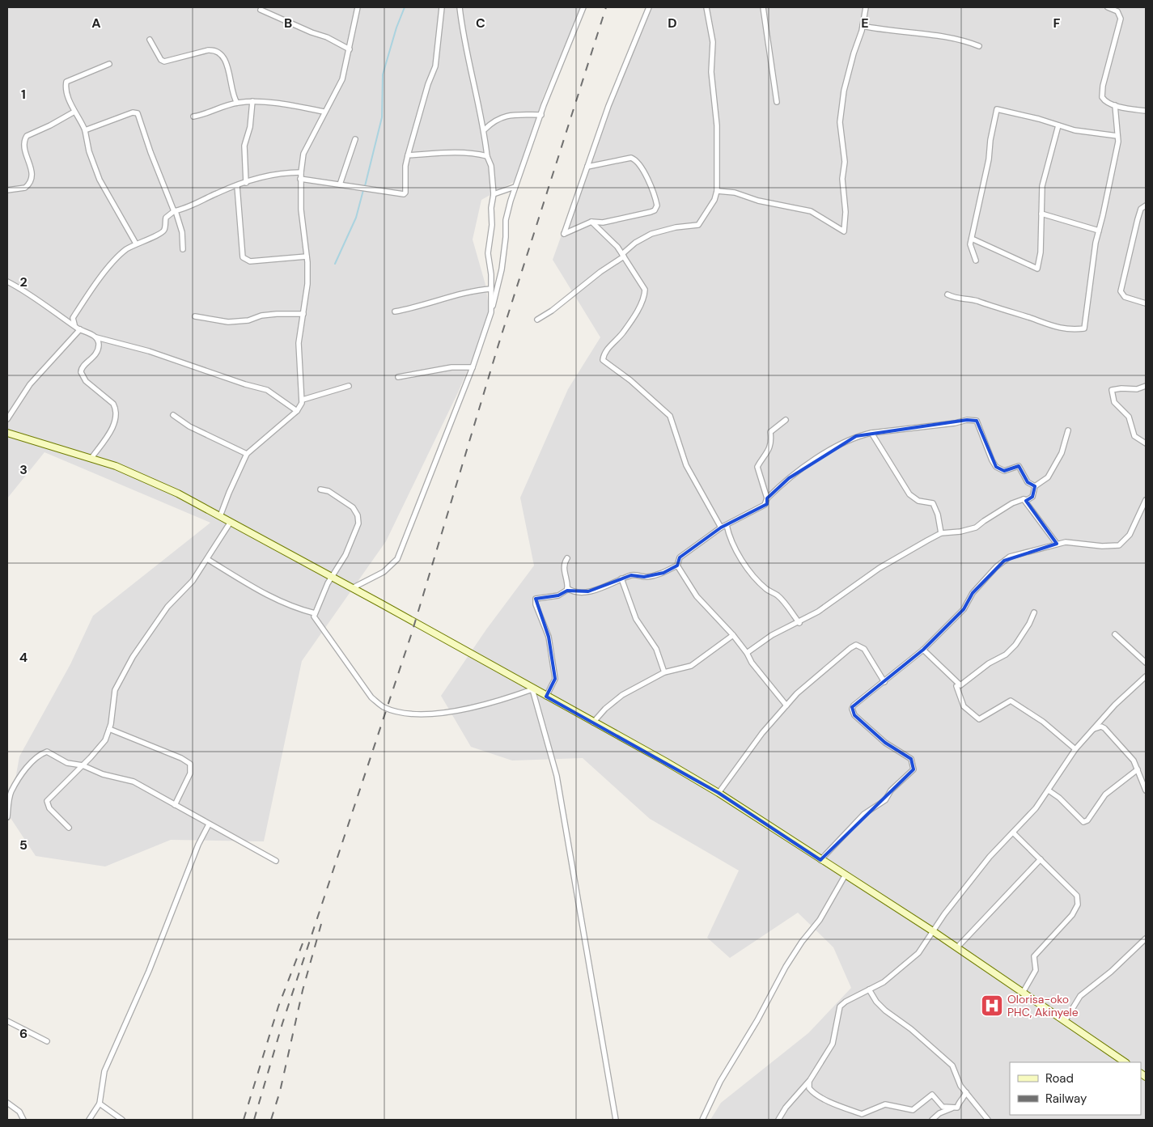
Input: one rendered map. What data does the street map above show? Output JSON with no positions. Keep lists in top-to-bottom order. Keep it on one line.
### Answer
{"places":{"hospital":["Olorisa-oko PHC, Akinyele"]},"legend":["Road","Railway"],"grid":{"columns":["A","B","C","D","E","F"],"rows":["1","2","3","4","5","6"]}}
